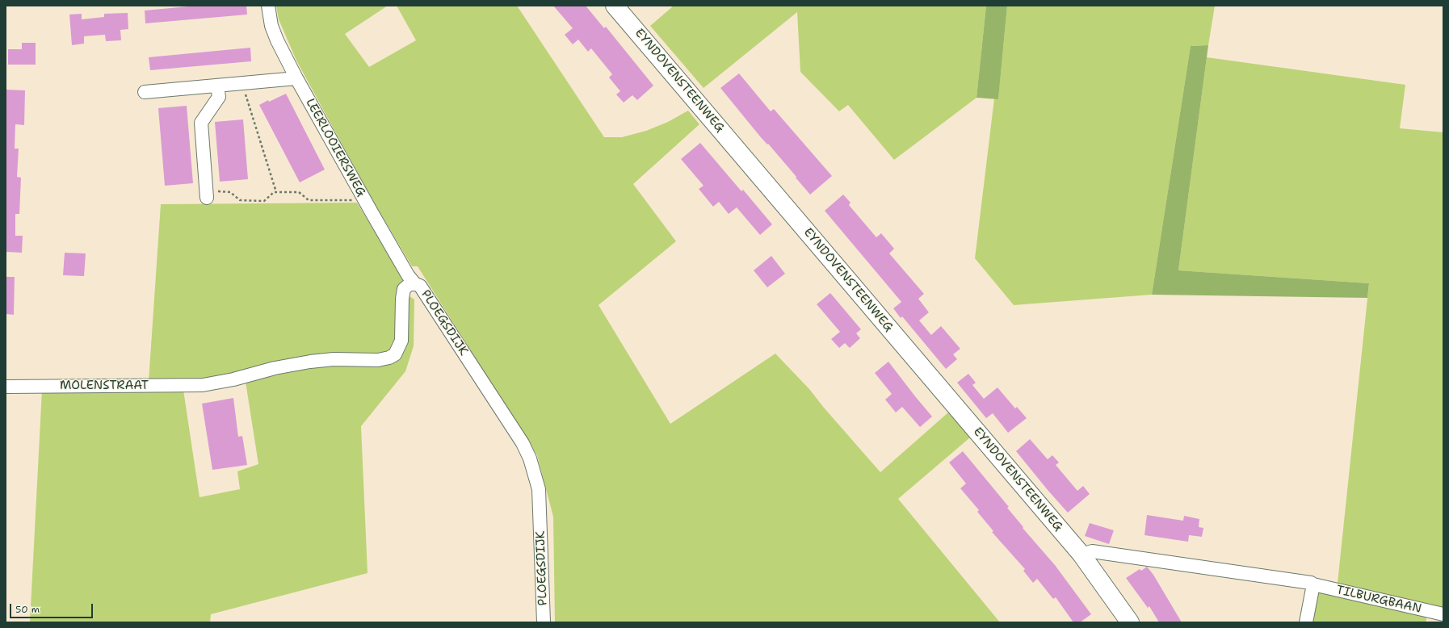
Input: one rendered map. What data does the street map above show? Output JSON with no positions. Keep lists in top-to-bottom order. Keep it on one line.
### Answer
{"streets":{"street":["EYNDOVENSTEENWEG","LEERLOOIERSWEG","PLOEGSDIJK","MOLENSTRAAT","TILBURGBAAN"]},"crossings":[["LEERLOOIERSWEG","PLOEGSDIJK"],["PLOEGSDIJK","MOLENSTRAAT"]],"scale_bar":"50 m"}
